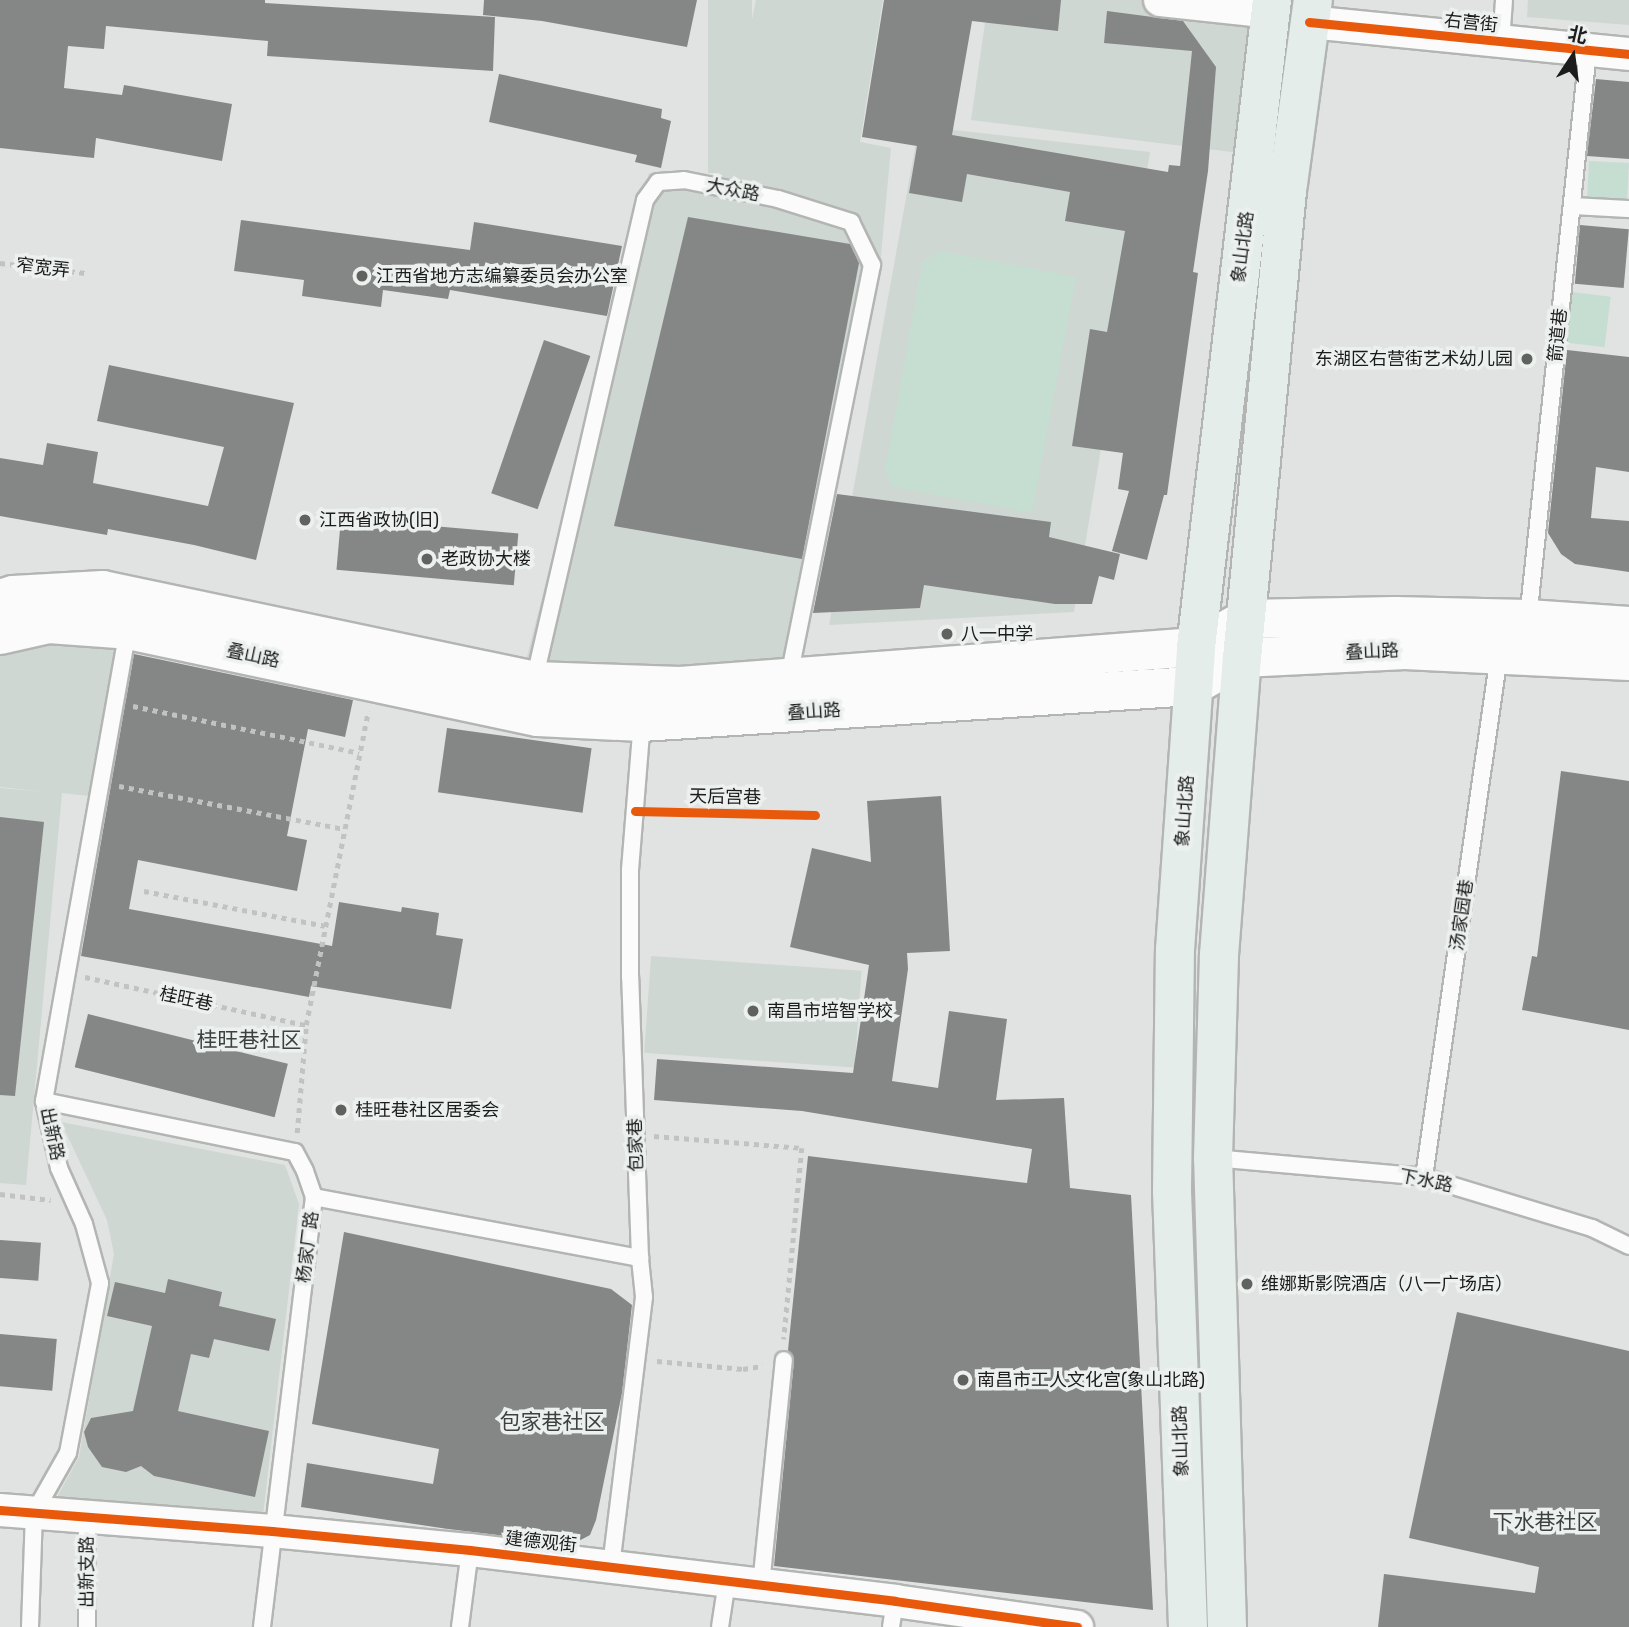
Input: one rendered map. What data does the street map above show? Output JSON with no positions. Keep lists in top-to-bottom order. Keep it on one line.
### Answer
{"streets":{"main road":["象山北路","叠山路"],"street":["右营街","建德观街"],"lane":["大众路","箭道巷","汤家园巷","出新路","包家巷","下水路","杨家厂路","出新支路"],"path":["窄宽弄","桂旺巷"],"cycle path":["天后宫巷"]},"crossings":[["右营街","箭道巷"],["大众路","叠山路"],["象山北路","叠山路"],["箭道巷","叠山路"],["叠山路","汤家园巷"],["叠山路","出新路"],["叠山路","包家巷"],["汤家园巷","下水路"],["桂旺巷","出新路"],["出新路","建德观街"],["包家巷","杨家厂路"],["包家巷","建德观街"],["杨家厂路","建德观街"],["建德观街","出新支路"]],"districts":["桂旺巷社区","包家巷社区","下水巷社区"],"places":["江西省地方志编纂委员会办公室","东湖区右营街艺术幼儿园","江西省政协(旧)","老政协大楼","八一中学","南昌市培智学校","桂旺巷社区居委会","维娜斯影院酒店（八一广场店）","南昌市工人文化宫(象山北路)"],"north":"top"}
